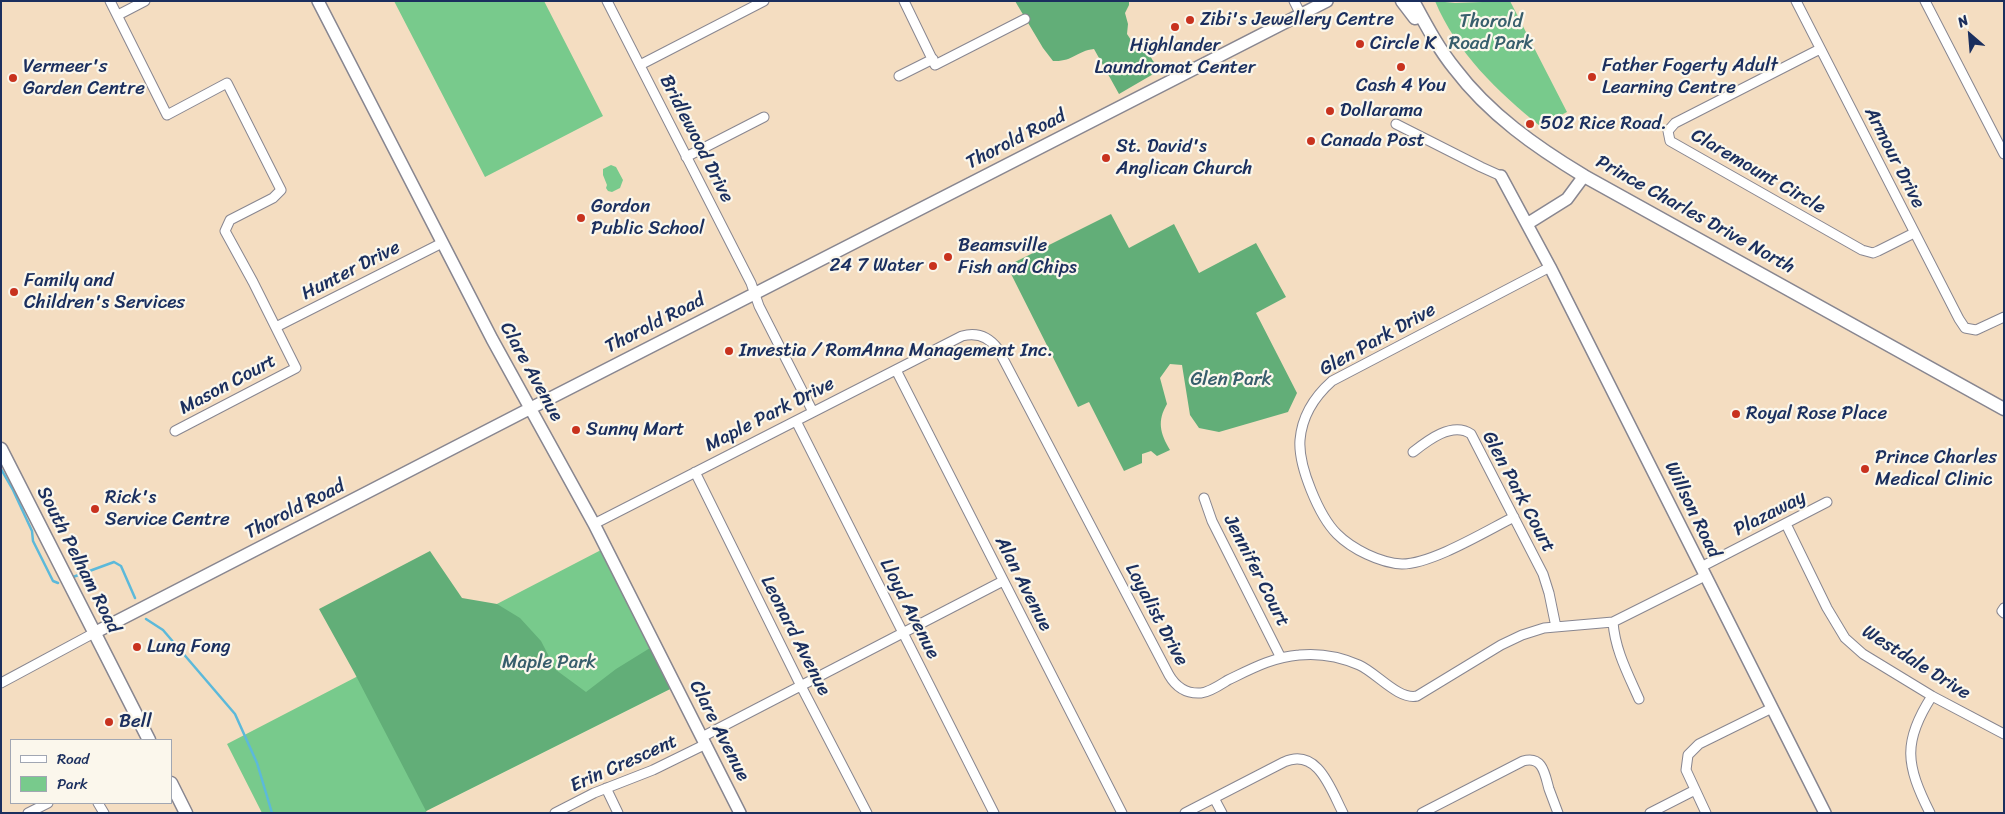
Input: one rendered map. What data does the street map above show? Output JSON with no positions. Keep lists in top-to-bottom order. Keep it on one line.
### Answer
{"streets":{"main road":["Prince Charles Drive North","South Pelham Road"],"street":["Bridlewood Drive","Thorold Road","Armour Drive","Claremount Circle","Hunter Drive","Glen Park Drive","Clare Avenue","Mason Court","Maple Park Drive","Glen Park Court","Willson Road","Plazaway","Jennifer Court","Alan Avenue","Lloyd Avenue","Loyalist Drive","Leonard Avenue","Westdale Drive","Erin Crescent"]},"crossings":[["Bridlewood Drive","Thorold Road"],["Thorold Road","Clare Avenue"],["Thorold Road","South Pelham Road"],["Armour Drive","Claremount Circle"],["Hunter Drive","Clare Avenue"],["Hunter Drive","Mason Court"],["Glen Park Drive","Glen Park Court"],["Glen Park Drive","Willson Road"],["Clare Avenue","Maple Park Drive"],["Clare Avenue","Erin Crescent"],["Maple Park Drive","Alan Avenue"],["Maple Park Drive","Lloyd Avenue"],["Maple Park Drive","Loyalist Drive"],["Maple Park Drive","Leonard Avenue"],["Glen Park Court","Loyalist Drive"],["Willson Road","Plazaway"],["Willson Road","Loyalist Drive"],["Plazaway","Loyalist Drive"],["Plazaway","Westdale Drive"],["Jennifer Court","Loyalist Drive"],["Alan Avenue","Erin Crescent"],["Lloyd Avenue","Erin Crescent"],["Leonard Avenue","Erin Crescent"]],"parks":["Thorold Road Park","Glen Park","Maple Park"],"places":["Zibi's Jewellery Centre","Highlander Laundromat Center","Circle K","Cash 4 You","Father Fogerty Adult Learning Centre","Vermeer's Garden Centre","Dollarama","502 Rice Road.","Canada Post","St. David's Anglican Church","Gordon Public School","Beamsville Fish and Chips","24 7 Water","Family and Children's Services","Investia / RomAnna Management Inc.","Royal Rose Place","Sunny Mart","Prince Charles Medical Clinic","Rick's Service Centre","Lung Fong","Bell"],"legend":["Road","Park"],"north":"top left"}
